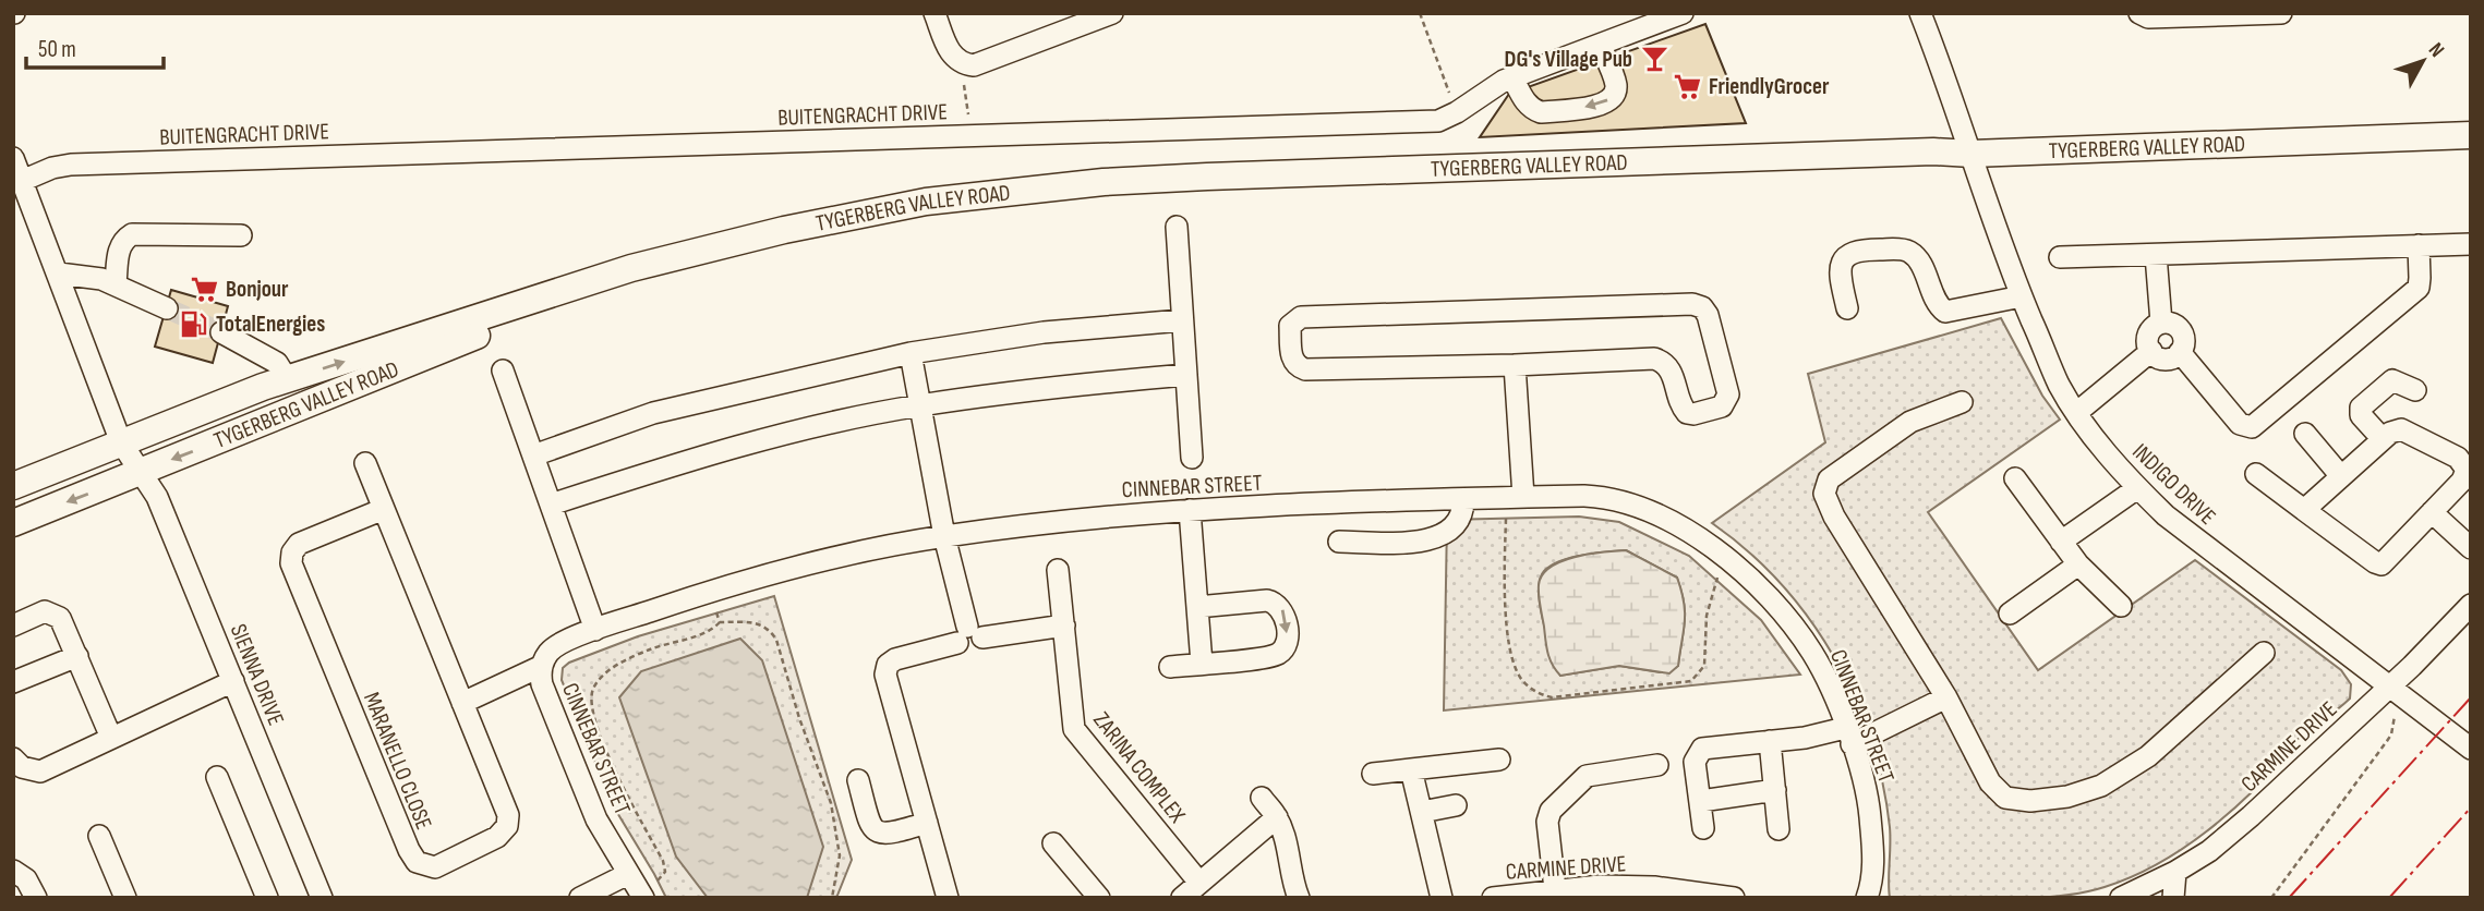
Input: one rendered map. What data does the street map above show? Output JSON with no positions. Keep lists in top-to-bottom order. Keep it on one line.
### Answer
{"streets":{"main road":["TYGERBERG VALLEY ROAD"],"street":["BUITENGRACHT DRIVE","INDIGO DRIVE","CINNEBAR STREET","SIENNA DRIVE","CARMINE DRIVE","MARANELLO CLOSE","ZARINA COMPLEX"]},"crossings":[["TYGERBERG VALLEY ROAD","INDIGO DRIVE"],["TYGERBERG VALLEY ROAD","SIENNA DRIVE"],["INDIGO DRIVE","CARMINE DRIVE"]],"places":{"bar":["DG's Village Pub"],"supermarket":["FriendlyGrocer","Bonjour"],"fuel station":["TotalEnergies"]},"scale_bar":"50 m","north":"top right"}
